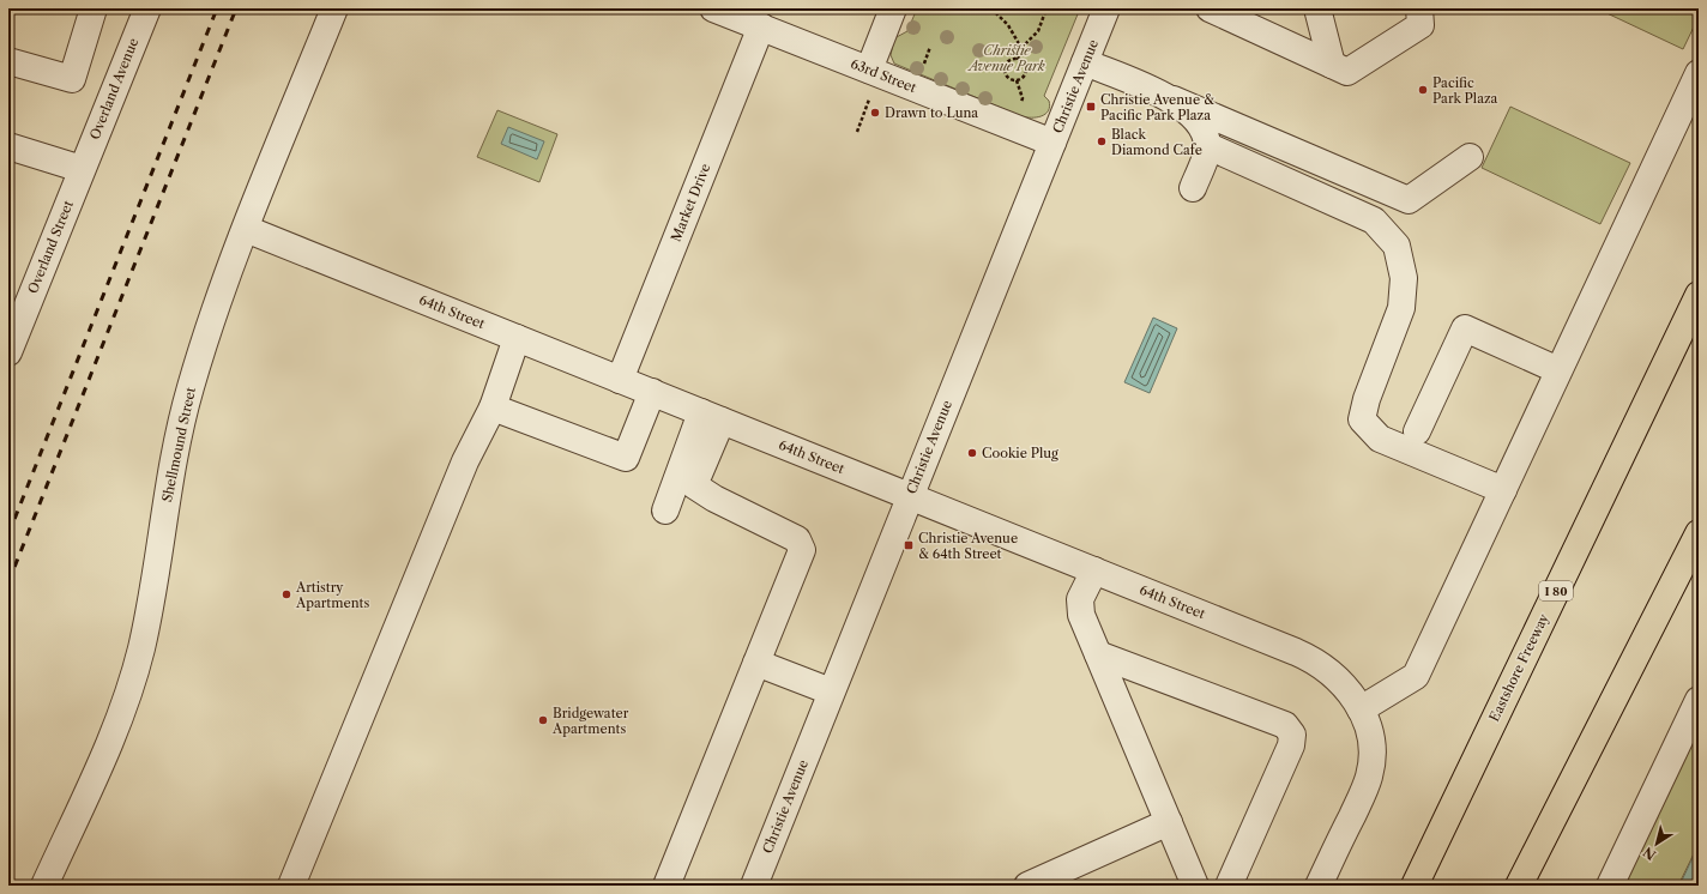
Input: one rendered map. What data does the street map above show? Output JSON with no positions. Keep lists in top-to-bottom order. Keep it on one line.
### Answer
{"streets":{"highway":["I 80","Eastshore Freeway"],"street":["63rd Street","Christie Avenue","Overland Avenue","Market Drive","Overland Street","64th Street","Shellmound Street"]},"crossings":[["63rd Street","Christie Avenue"],["63rd Street","Market Drive"],["Christie Avenue","64th Street"],["Overland Avenue","Overland Street"],["Market Drive","64th Street"],["64th Street","Shellmound Street"]],"parks":["Christie Avenue Park"],"places":{"other":["Pacific Park Plaza","Drawn to Luna","Black Diamond Cafe","Cookie Plug","Artistry Apartments","Bridgewater Apartments"],"transit":["Christie Avenue & Pacific Park Plaza","Christie Avenue & 64th Street"]},"north":"bottom left"}
